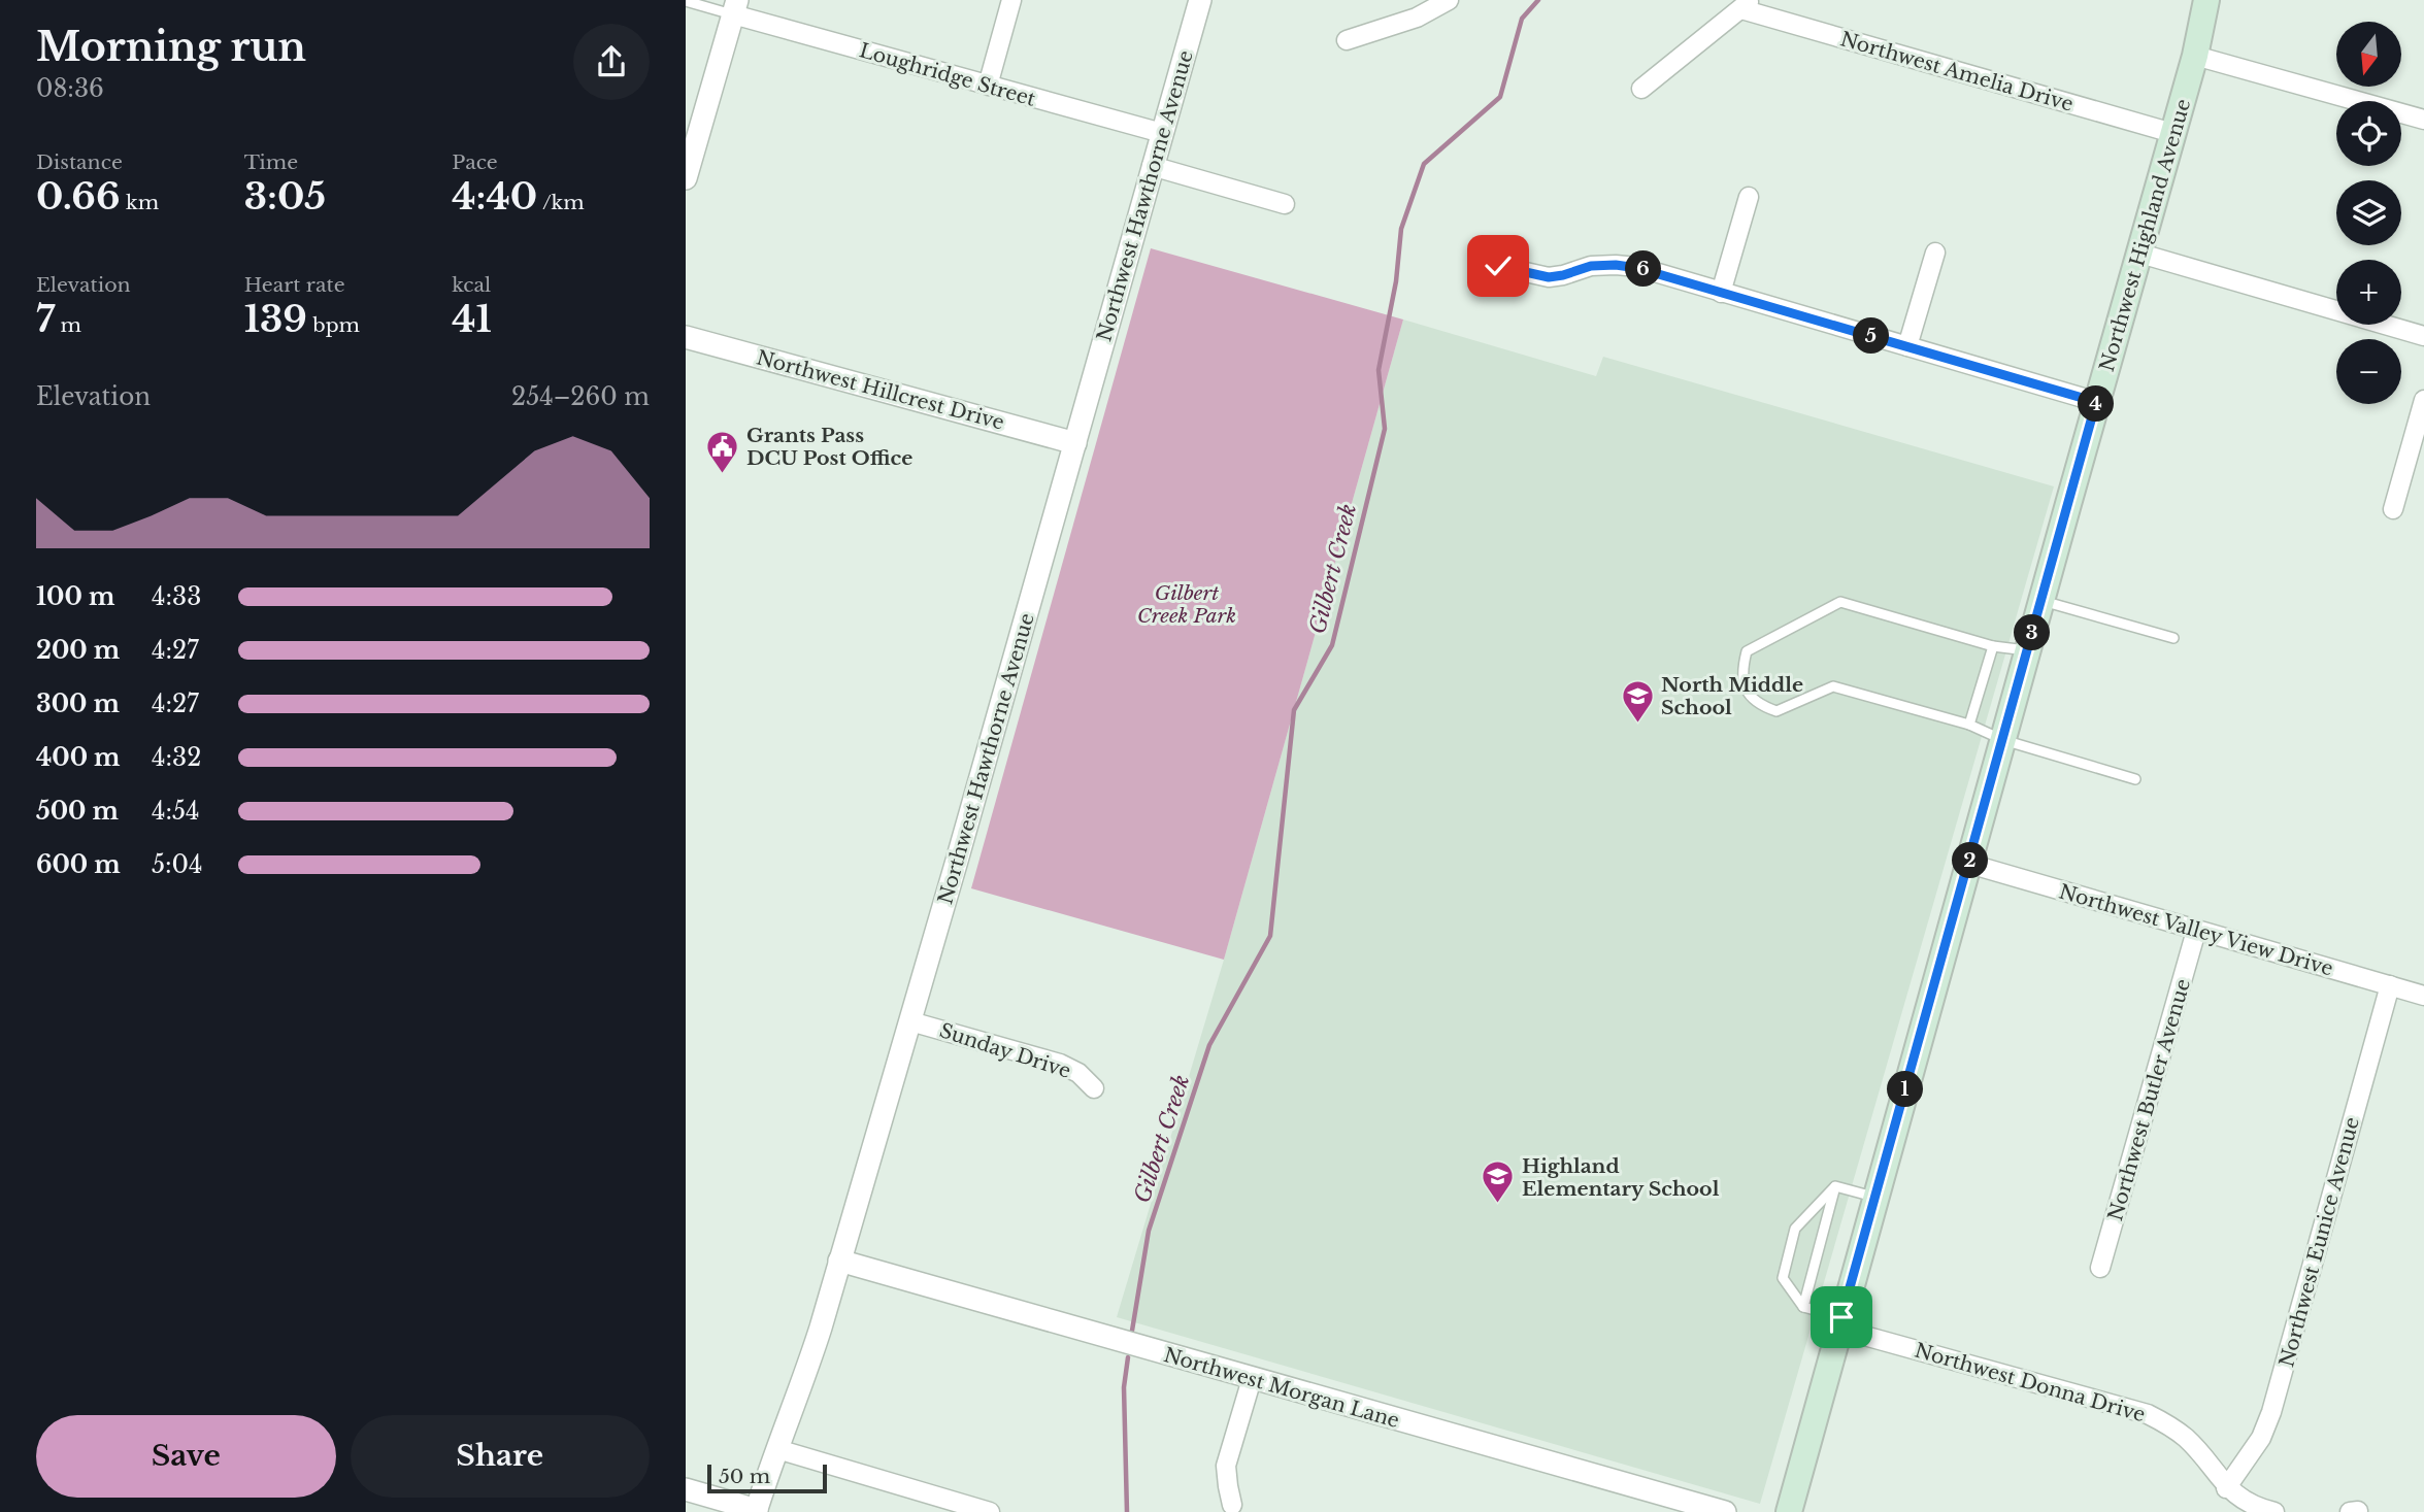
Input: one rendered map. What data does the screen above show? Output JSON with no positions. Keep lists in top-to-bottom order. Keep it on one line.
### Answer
{"streets":{"main road":["Northwest Highland Avenue"],"street":["Northwest Amelia Drive","Loughridge Street","Northwest Hawthorne Avenue","Northwest Hillcrest Drive","Northwest Valley View Drive","Sunday Drive","Northwest Butler Avenue","Northwest Eunice Avenue","Northwest Donna Drive","Northwest Morgan Lane"]},"crossings":[["Northwest Amelia Drive","Northwest Highland Avenue"],["Loughridge Street","Northwest Hawthorne Avenue"],["Northwest Hawthorne Avenue","Northwest Hillcrest Drive"],["Northwest Hawthorne Avenue","Sunday Drive"],["Northwest Hawthorne Avenue","Northwest Morgan Lane"],["Northwest Highland Avenue","Northwest Valley View Drive"],["Northwest Highland Avenue","Northwest Donna Drive"],["Northwest Valley View Drive","Northwest Butler Avenue"],["Northwest Valley View Drive","Northwest Eunice Avenue"],["Northwest Eunice Avenue","Northwest Donna Drive"]],"water":["Gilbert Creek"],"parks":["Gilbert Creek Park"],"places":{"public building":["Grants Pass DCU Post Office"],"school or university":["North Middle School","Highland Elementary School"]},"scale_bar":"50 m","north":"bottom","page":{"heading":["Morning run","08:36"],"map_buttons":["+","−"],"stats":[["Distance","0.66 km"],["Time","3:05"],["Pace","4:40 /km"],["Elevation","7 m"],["Heart rate","139 bpm"],["kcal","41"]],"pins":["6","5","4","3","2","1"],"chart":["Elevation","254–260 m"],"list":[{"name":"100 m","note":"4:33"},{"name":"200 m","note":"4:27"},{"name":"300 m","note":"4:27"},{"name":"400 m","note":"4:32"},{"name":"500 m","note":"4:54"},{"name":"600 m","note":"5:04"}],"buttons":["Save","Share"],"scale":"50 m"}}
